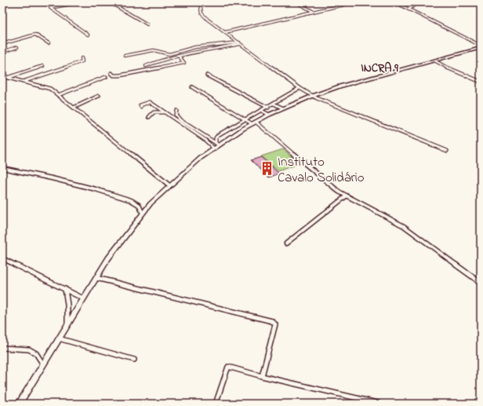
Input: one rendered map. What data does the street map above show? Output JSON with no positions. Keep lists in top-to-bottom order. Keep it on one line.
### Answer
{"districts":["INCRA 9"],"places":{"building":["Instituto Cavalo Solidário"]}}
